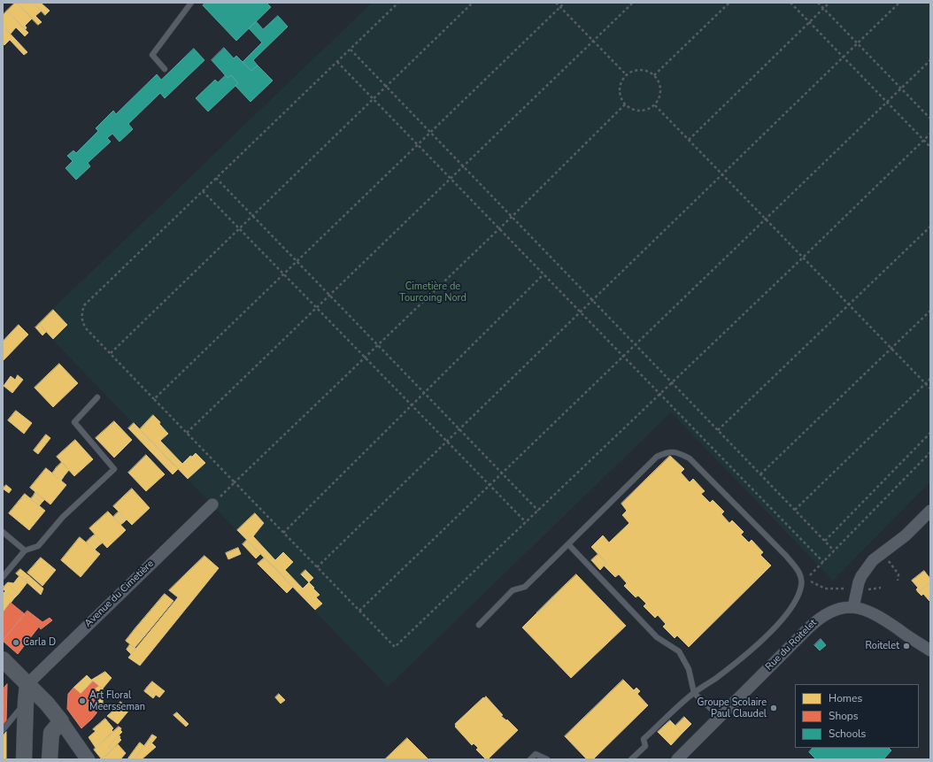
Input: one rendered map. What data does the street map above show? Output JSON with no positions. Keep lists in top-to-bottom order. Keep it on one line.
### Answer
{"streets":{"street":["Avenue du Cimetière","Rue du Roitelet"]},"parks":["Cimetière de Tourcoing Nord"],"places":["Carla D","Roitelet","Art Floral Meersseman","Groupe Scolaire Paul Claudel"],"legend":["Homes","Shops","Schools"]}
